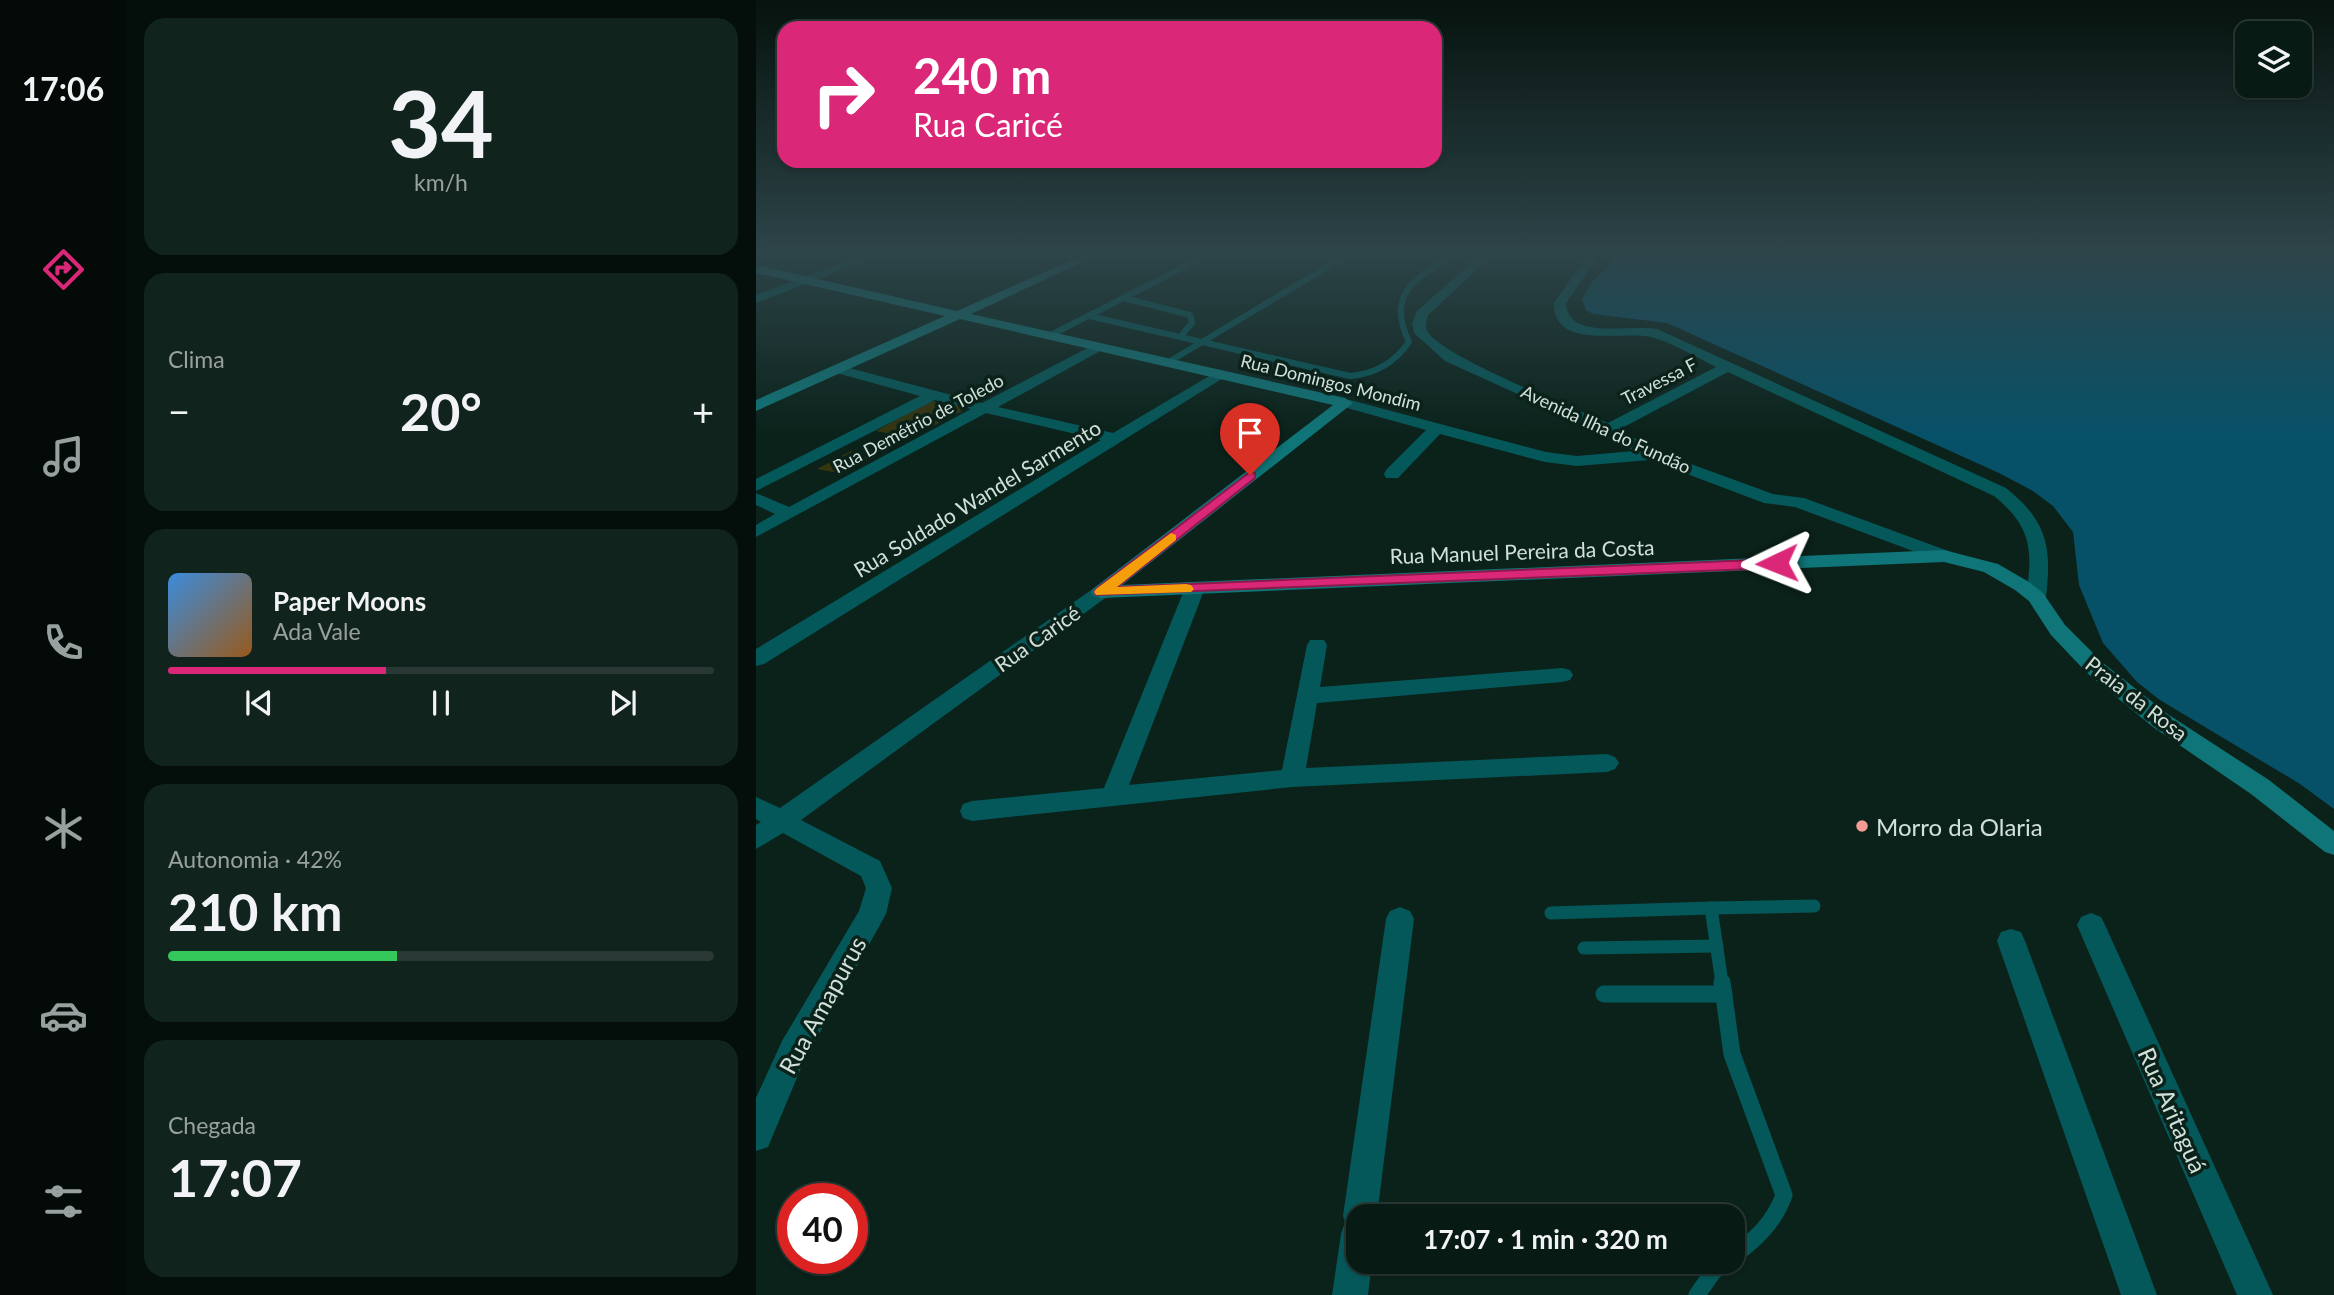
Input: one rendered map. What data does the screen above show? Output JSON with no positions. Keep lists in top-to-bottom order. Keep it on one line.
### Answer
{"streets":{"street":["Travessa F","Rua Domingos Mondim","Rua Demétrio de Toledo","Avenida Ilha do Fundão","Rua Soldado Wandel Sarmento","Rua Manuel Pereira da Costa","Rua Caricé","Praia da Rosa","Rua Amapurus","Rua Aritaguá"]},"crossings":[["Travessa F","Avenida Ilha do Fundão"],["Rua Domingos Mondim","Rua Demétrio de Toledo"],["Rua Domingos Mondim","Avenida Ilha do Fundão"],["Rua Domingos Mondim","Rua Soldado Wandel Sarmento"],["Rua Domingos Mondim","Rua Caricé"],["Avenida Ilha do Fundão","Rua Manuel Pereira da Costa"],["Avenida Ilha do Fundão","Praia da Rosa"],["Rua Manuel Pereira da Costa","Rua Caricé"],["Rua Manuel Pereira da Costa","Praia da Rosa"],["Rua Caricé","Rua Amapurus"]],"places":["Morro da Olaria"],"page":{"tabs":"17:06","tile":[["34","km/h"],"Clima",["Autonomia · 42%","210 km"],["Chegada","17:07"]],"turn":["240 m","Rua Caricé"],"heat":["−","20°","+"],"song":["Paper Moons","Ada Vale"],"limit":"40","trip":"17:07 · 1 min · 320 m"}}
